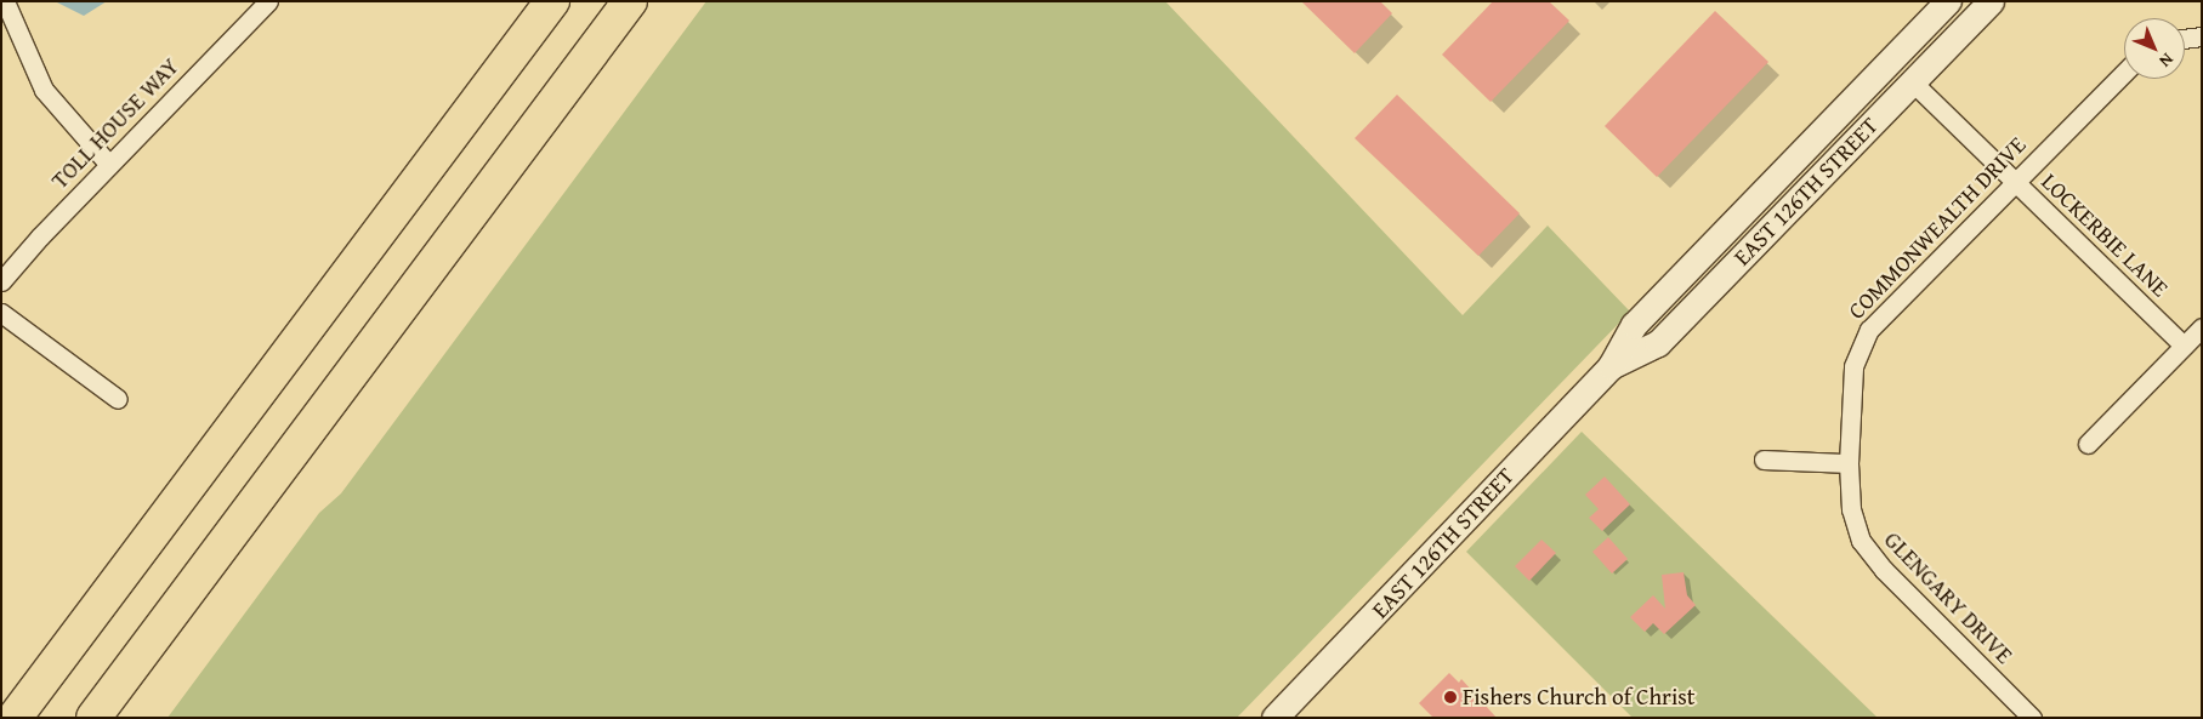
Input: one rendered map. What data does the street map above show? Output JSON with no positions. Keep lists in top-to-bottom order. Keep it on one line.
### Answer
{"streets":{"main road":["EAST 126TH STREET"],"street":["TOLL HOUSE WAY","COMMONWEALTH DRIVE","LOCKERBIE LANE","GLENGARY DRIVE"]},"crossings":[["EAST 126TH STREET","LOCKERBIE LANE"],["COMMONWEALTH DRIVE","LOCKERBIE LANE"],["COMMONWEALTH DRIVE","GLENGARY DRIVE"]],"places":["Fishers Church of Christ"],"north":"bottom right"}
